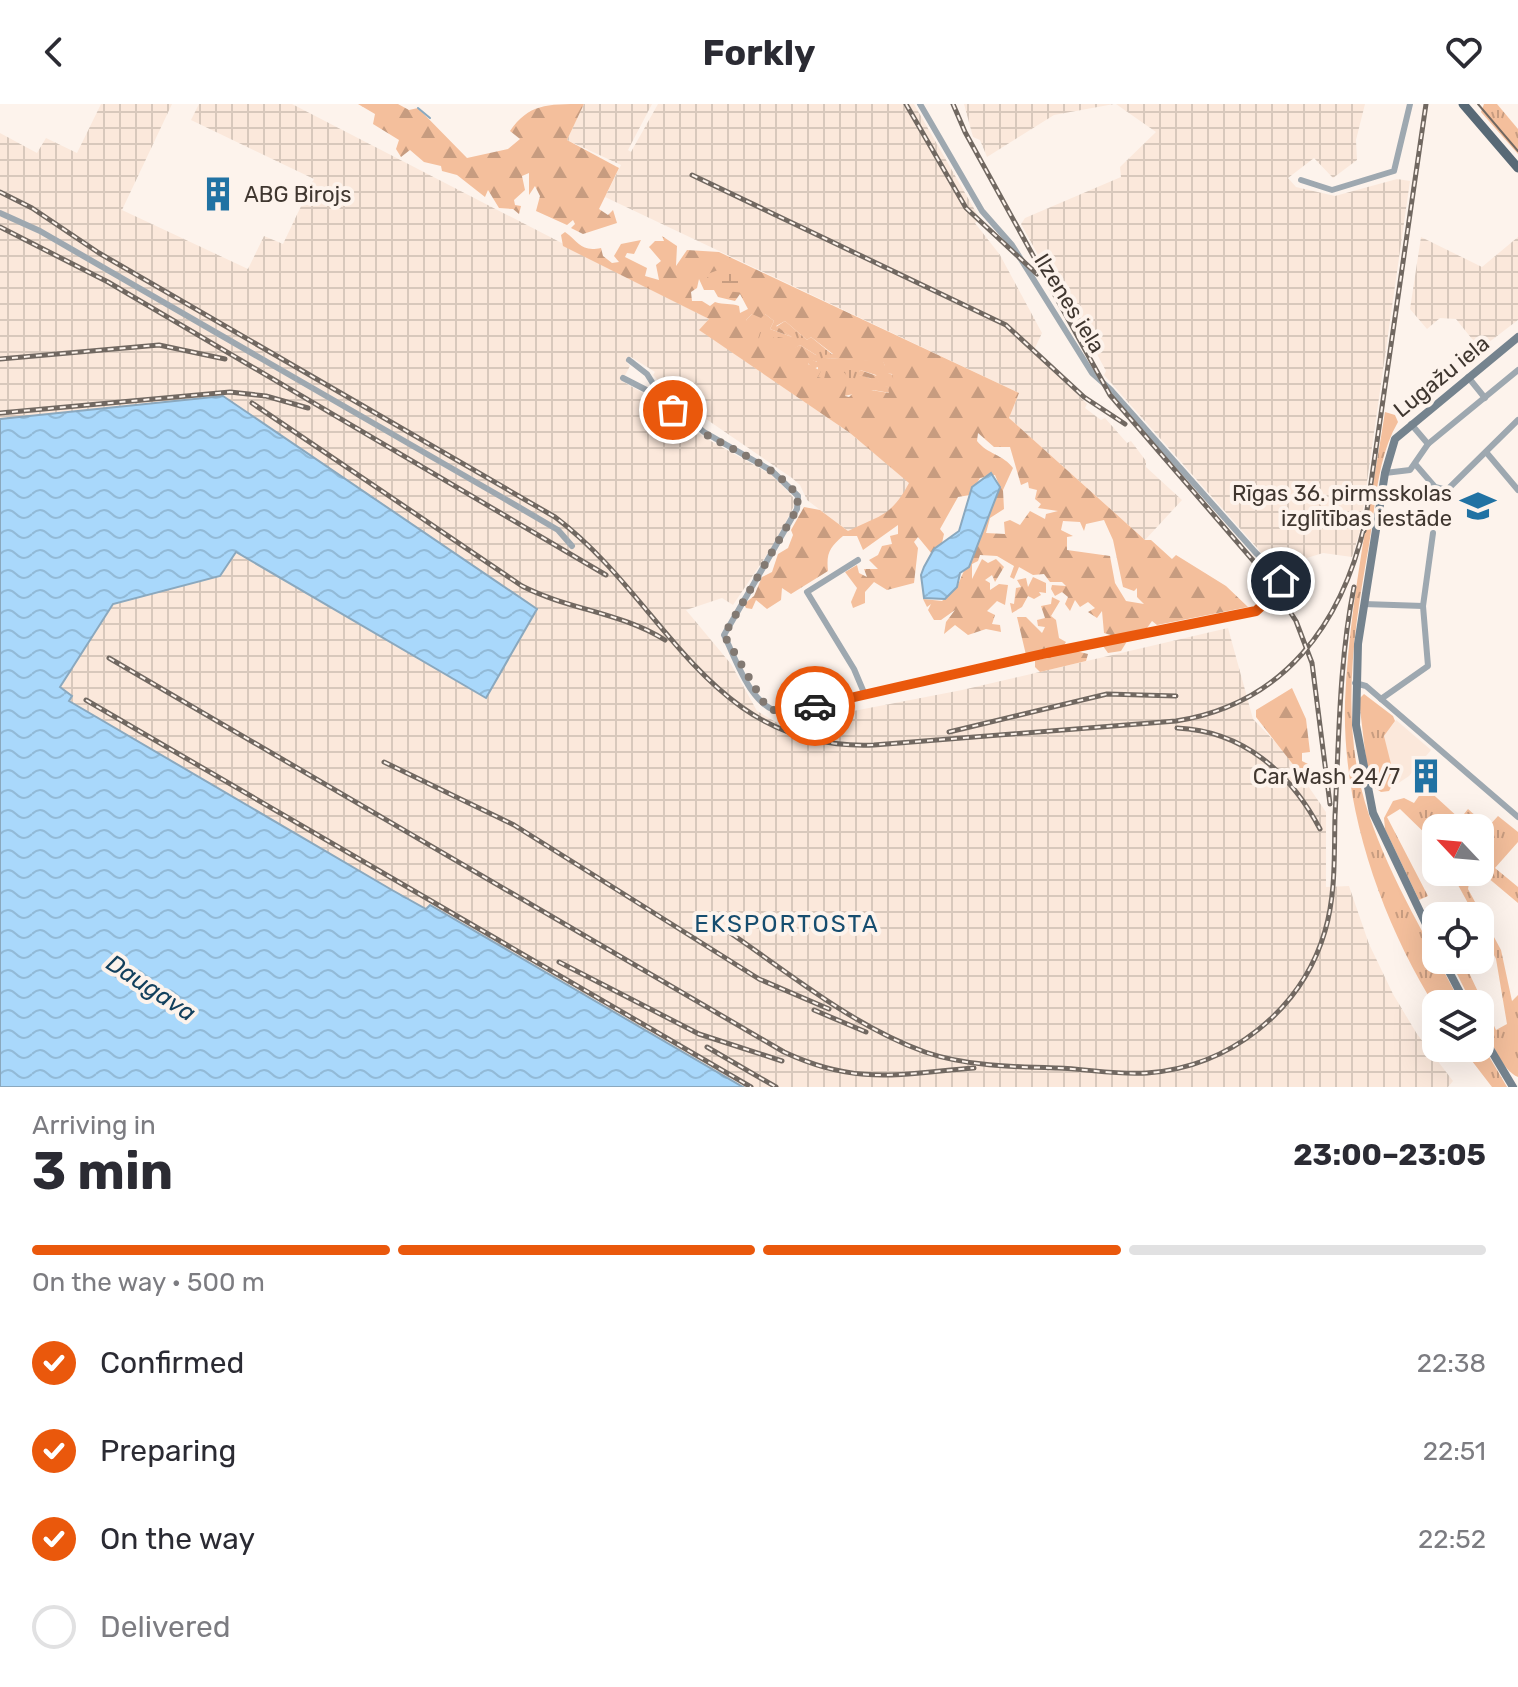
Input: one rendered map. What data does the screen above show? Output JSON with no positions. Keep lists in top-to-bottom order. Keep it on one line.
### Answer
{"streets":{"street":["Ilzenes iela","Lugažu iela"]},"districts":["EKSPORTOSTA"],"water":["Daugava"],"places":{"building":["ABG Birojs","Car Wash 24/7"],"school or university":["Rīgas 36. pirmsskolas izglītības iestāde"]},"north":"top left","page":{"header":"Forkly","heading":["3 min","Arriving in","23:00–23:05"],"bar":"On the way · 500 m","list":[["Confirmed","22:38"],["Preparing","22:51"],["On the way","22:52"],"Delivered"]}}
